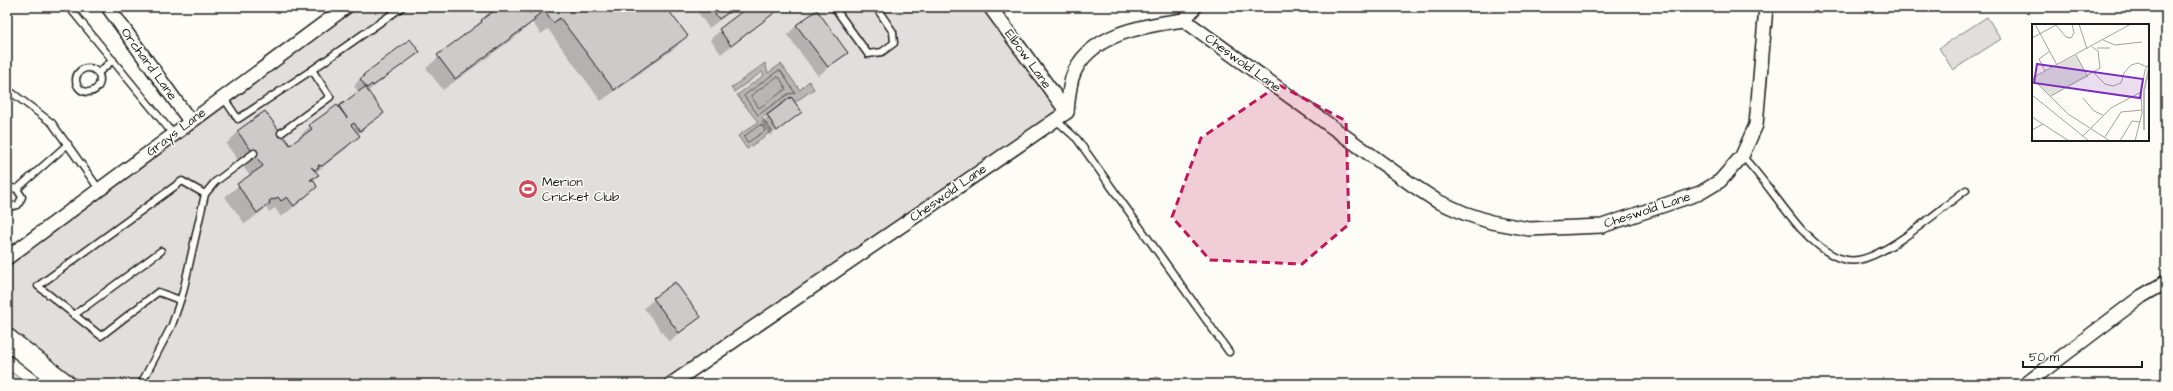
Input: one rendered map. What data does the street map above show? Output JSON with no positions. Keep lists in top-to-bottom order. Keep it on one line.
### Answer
{"streets":{"street":["Elbow Lane","Cheswold Lane","Orchard Lane","Grays Lane"]},"crossings":[["Elbow Lane","Cheswold Lane"],["Orchard Lane","Grays Lane"]],"places":{"sports":["Merion Cricket Club"]},"scale_bar":"50 m"}
